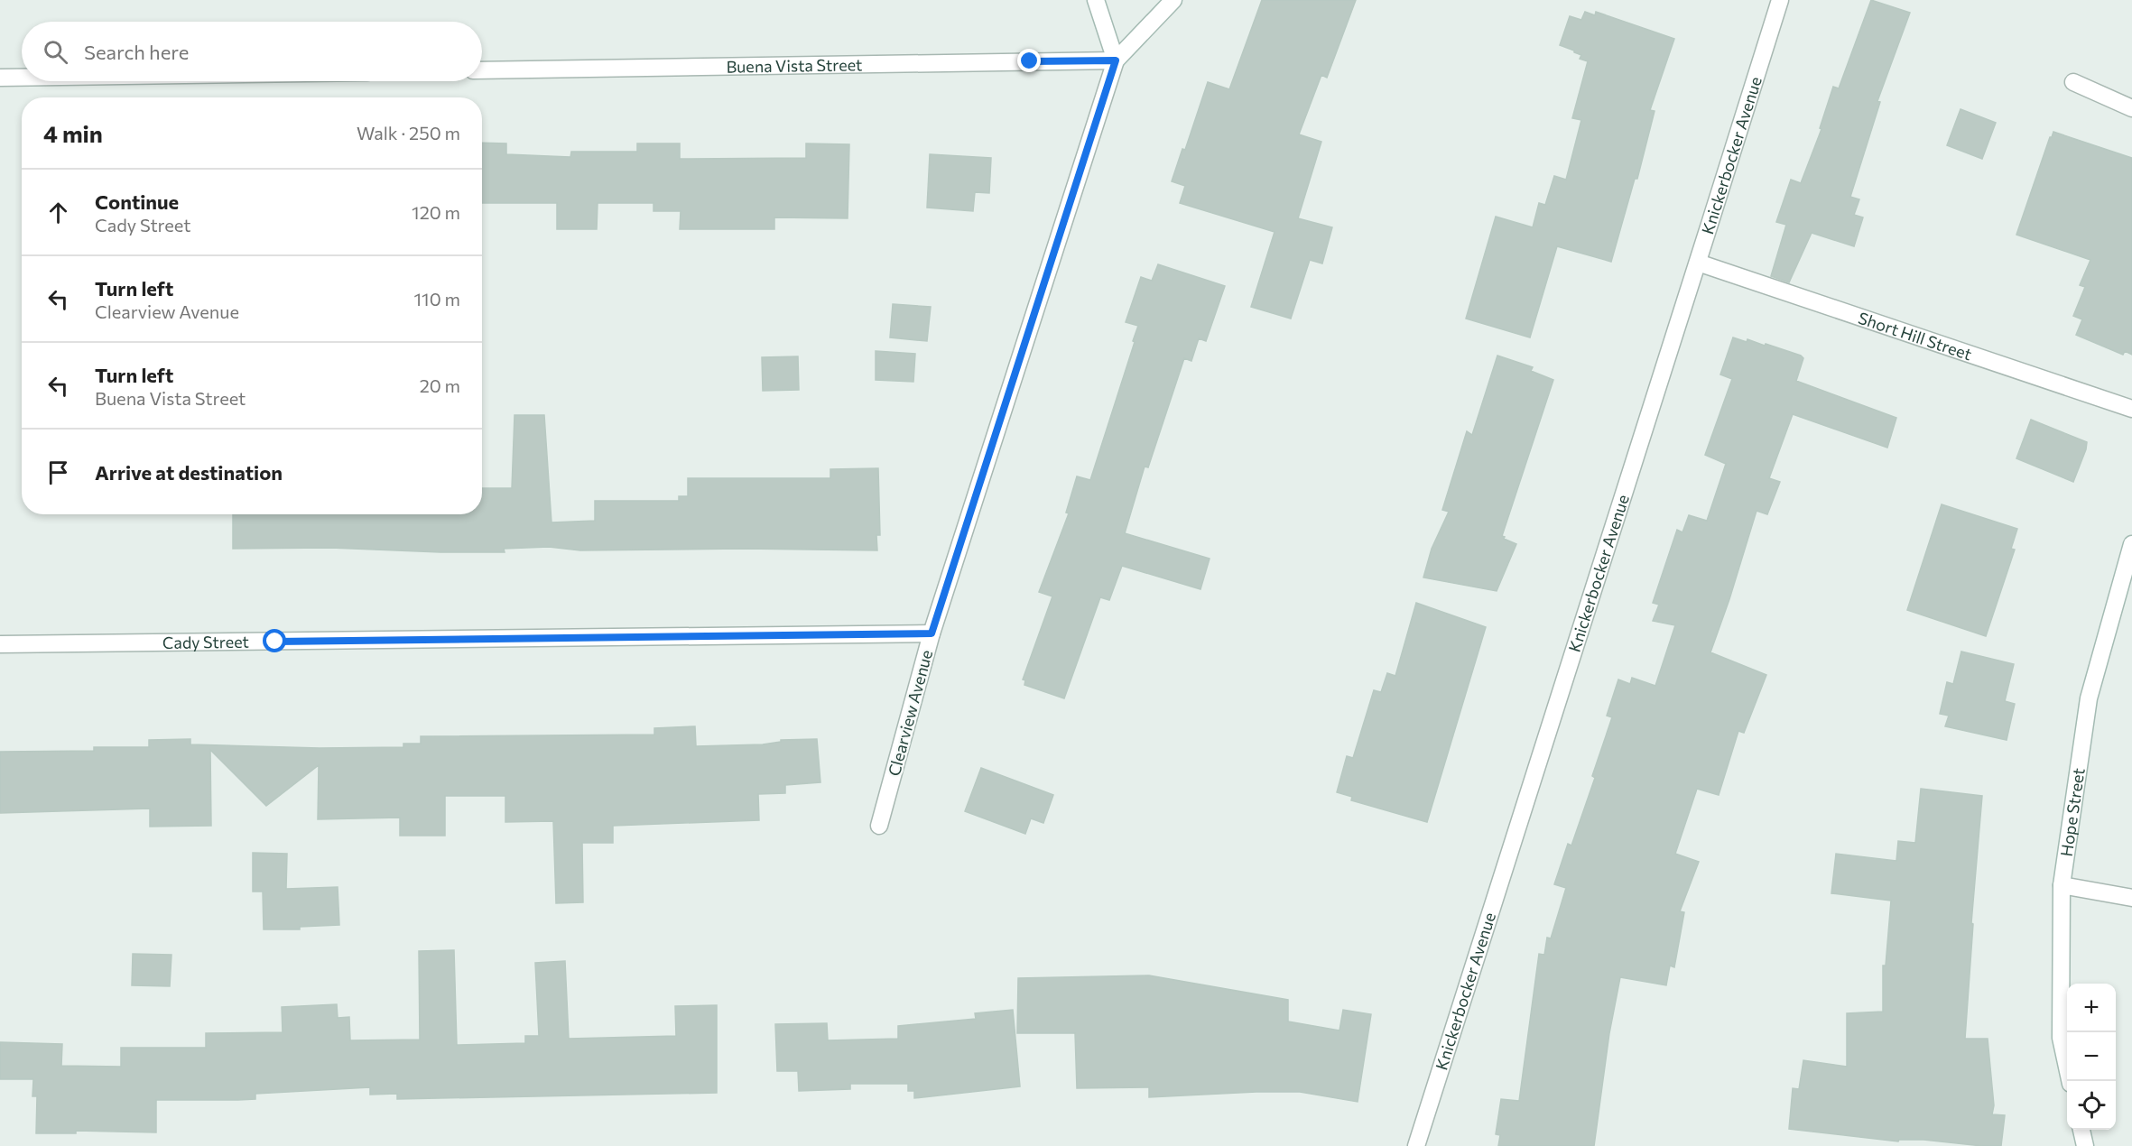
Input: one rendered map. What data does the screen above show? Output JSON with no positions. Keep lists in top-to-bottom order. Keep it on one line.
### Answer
{"streets":{"street":["Buena Vista Street","Knickerbocker Avenue","Short Hill Street","Cady Street","Clearview Avenue","Hope Street"]},"crossings":[["Buena Vista Street","Clearview Avenue"],["Knickerbocker Avenue","Short Hill Street"],["Cady Street","Clearview Avenue"]],"page":{"search":"Search here","heading":["4 min","Walk · 250 m"],"list":[["Continue","Cady Street","120 m"],["Turn left","Clearview Avenue","110 m"],["Turn left","Buena Vista Street","20 m"],"Arrive at destination"],"map_buttons":["+","−"]}}
